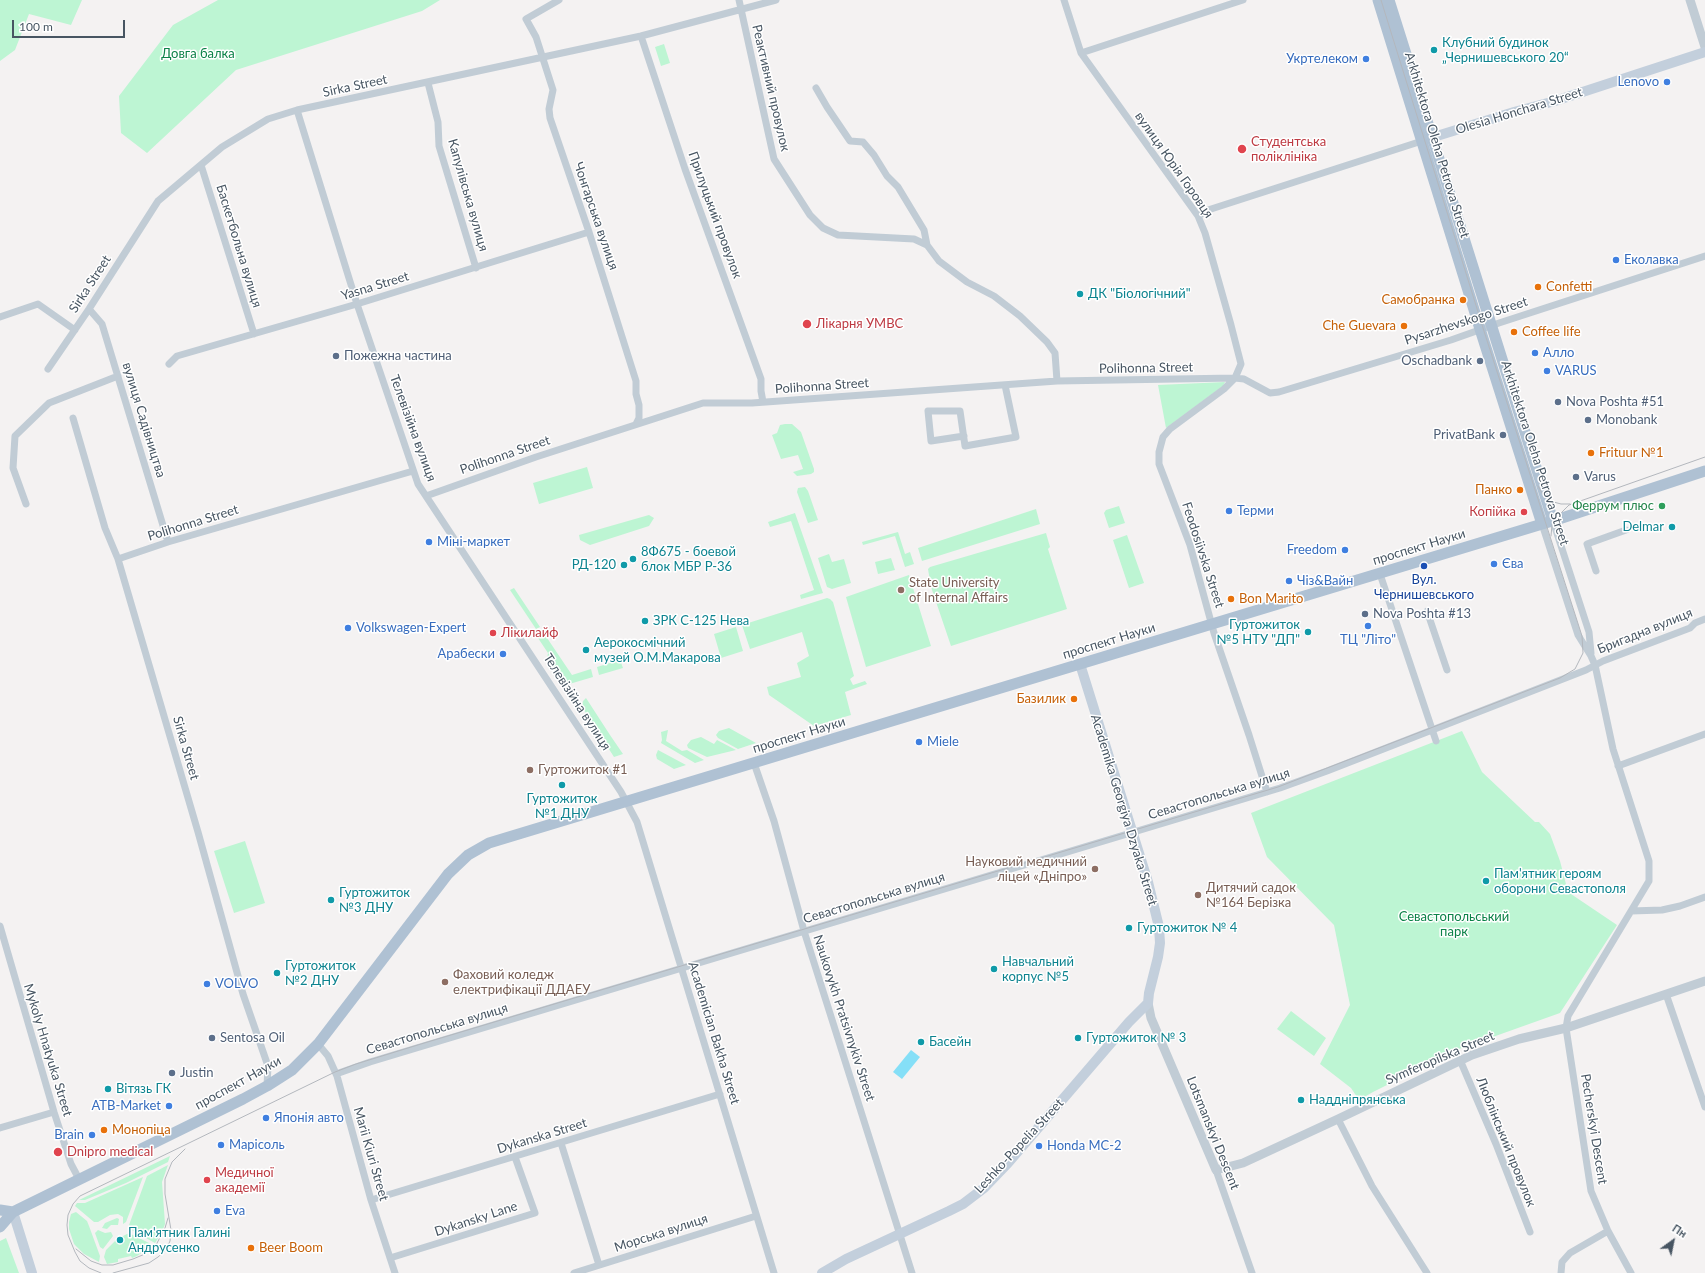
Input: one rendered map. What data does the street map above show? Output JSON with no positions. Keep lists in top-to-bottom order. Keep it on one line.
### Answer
{"streets":{"main road":["Olesia Honchara Street","Arkhitektora Oleha Petrova Street","проспект Науки","Academika Georgiya Dzyaka Street","Leshko-Popelia Street"],"street":["Sirka Street","Реактивний провулок","вулиця Юрія Горовця","Капулівська вулиця","Прилуцький провулок","Чонгарська вулиця","Баскетбольна вулиця","Yasna Street","Pysarzhevskogo Street","Polihonna Street","вулиця Садівництва","Телевізійна вулиця","Feodosiivska Street","Бригадна вулиця","Севастопольська вулиця","Naukovykh Pratsivnykiv Street","Academician Bakha Street","Mykoly Hnatyuka Street","Symferopilska Street","Pecherskyi Descent","Lotsmanskyi Descent","Dykanska Street","Люблінський провулок","Marii Kiuri Street","Dykansky Lane","Морська вулиця"]},"crossings":[["Sirka Street","Реактивний провулок"],["Sirka Street","Капулівська вулиця"],["Sirka Street","Прилуцький провулок"],["Sirka Street","Чонгарська вулиця"],["Sirka Street","Баскетбольна вулиця"],["Sirka Street","Polihonna Street"],["Sirka Street","вулиця Садівництва"],["Sirka Street","Телевізійна вулиця"],["Sirka Street","проспект Науки"],["Olesia Honchara Street","Arkhitektora Oleha Petrova Street"],["Olesia Honchara Street","вулиця Юрія Горовця"],["Arkhitektora Oleha Petrova Street","Pysarzhevskogo Street"],["Arkhitektora Oleha Petrova Street","проспект Науки"],["Arkhitektora Oleha Petrova Street","Бригадна вулиця"],["Arkhitektora Oleha Petrova Street","Севастопольська вулиця"],["Arkhitektora Oleha Petrova Street","Symferopilska Street"],["Arkhitektora Oleha Petrova Street","Pecherskyi Descent"],["вулиця Юрія Горовця","Pysarzhevskogo Street"],["вулиця Юрія Горовця","Polihonna Street"],["вулиця Юрія Горовця","Feodosiivska Street"],["Капулівська вулиця","Yasna Street"],["Прилуцький провулок","Polihonna Street"],["Чонгарська вулиця","Yasna Street"],["Чонгарська вулиця","Polihonna Street"],["Баскетбольна вулиця","Yasna Street"],["Yasna Street","Телевізійна вулиця"],["Pysarzhevskogo Street","Polihonna Street"],["Pysarzhevskogo Street","Feodosiivska Street"],["Polihonna Street","вулиця Садівництва"],["Polihonna Street","Телевізійна вулиця"],["Polihonna Street","Feodosiivska Street"],["Телевізійна вулиця","проспект Науки"],["Телевізійна вулиця","Academician Bakha Street"],["проспект Науки","Feodosiivska Street"],["проспект Науки","Academika Georgiya Dzyaka Street"],["проспект Науки","Naukovykh Pratsivnykiv Street"],["проспект Науки","Academician Bakha Street"],["проспект Науки","Mykoly Hnatyuka Street"],["проспект Науки","Marii Kiuri Street"],["Feodosiivska Street","Севастопольська вулиця"],["Бригадна вулиця","Севастопольська вулиця"],["Севастопольська вулиця","Academika Georgiya Dzyaka Street"],["Севастопольська вулиця","Naukovykh Pratsivnykiv Street"],["Севастопольська вулиця","Academician Bakha Street"],["Севастопольська вулиця","Marii Kiuri Street"],["Academika Georgiya Dzyaka Street","Lotsmanskyi Descent"],["Academika Georgiya Dzyaka Street","Leshko-Popelia Street"],["Naukovykh Pratsivnykiv Street","Leshko-Popelia Street"],["Academician Bakha Street","Dykanska Street"],["Academician Bakha Street","Морська вулиця"],["Symferopilska Street","Pecherskyi Descent"],["Symferopilska Street","Lotsmanskyi Descent"],["Symferopilska Street","Люблінський провулок"],["Lotsmanskyi Descent","Leshko-Popelia Street"],["Dykanska Street","Marii Kiuri Street"],["Dykanska Street","Dykansky Lane"],["Marii Kiuri Street","Dykansky Lane"]],"parks":["Довга балка","Севастопольський парк"],"places":["Клубний будинок „Чернишевського 20“","Укртелеком","Lenovo","Студентська поліклініка","Еколавка","Confetti","ДК \"Біологічний\"","Самобранка","Лікарня УМВС","Che Guevara","Coffee life","Алло","Пожежна частина","Oschadbank","VARUS","Nova Poshta #51","Monobank","PrivatBank","Frituur №1","Varus","Панко","Феррум плюс","Терми","Копійка","Delmar","Міні-маркет","Freedom","8Ф675 - боевой блок МБР Р-36","Єва","РД-120","Вул. Чернишевського","Чіз&Вайн","State University of Internal Affairs","Bon Marito","Nova Poshta #13","ЗРК С-125 Нева","ТЦ \"Літо\"","Volkswagen-Expert","Гуртожиток №5 НТУ \"ДП\"","Лікилайф","Аерокосмічний музей О.М.Макарова","Арабески","Базилик","Miele","Гуртожиток #1","Гуртожиток №1 ДНУ","Науковий медичний ліцей «Дніпро»","Пам'ятник героям оборони Севастополя","Дитячий садок №164 Берізка","Гуртожиток №3 ДНУ","Гуртожиток № 4","Навчальний корпус №5","Гуртожиток №2 ДНУ","Фаховий коледж електрифікації ДДАЕУ","VOLVO","Sentosa Oil","Гуртожиток № 3","Басейн","Justin","Вітязь ГК","Наддніпрянська","ATB-Market","Японія авто","Монопіца","Brain","Марісоль","Honda МС-2","Dnipro medical","Медичної академії","Eva","Пам'ятник Галині Андрусенко","Beer Boom"],"scale_bar":"100 m","north":"top right"}
